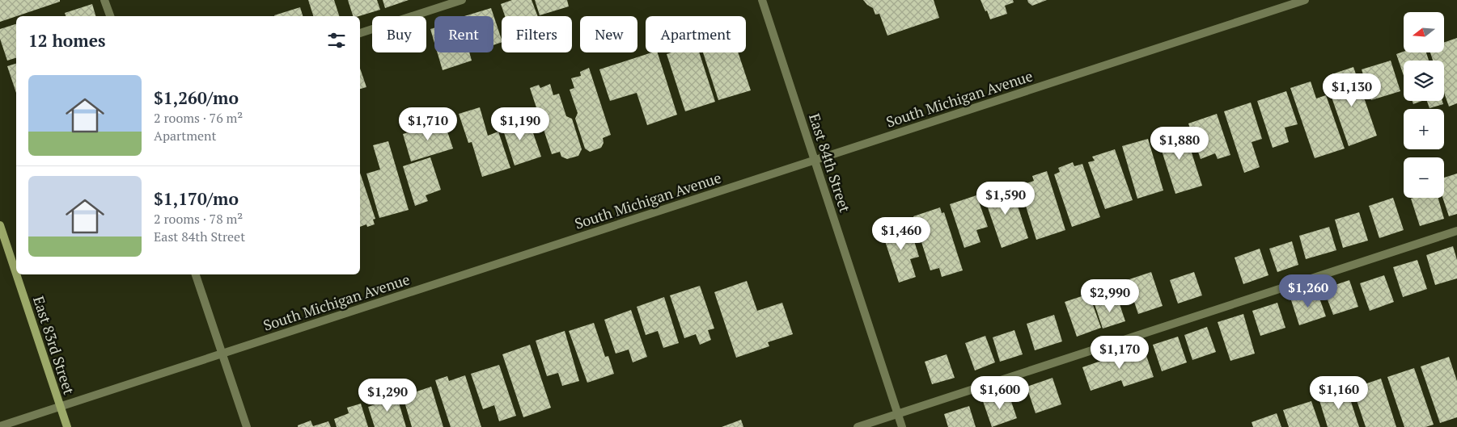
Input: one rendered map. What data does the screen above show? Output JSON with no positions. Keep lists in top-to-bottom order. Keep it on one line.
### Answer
{"streets":{"street":["South Michigan Avenue","East 84th Street","East 83rd Street"]},"crossings":[["South Michigan Avenue","East 84th Street"],["South Michigan Avenue","East 83rd Street"]],"north":"left","page":{"map_buttons":["+","−"],"chip":["Buy","Rent","Filters","New","Apartment"],"heading":"12 homes","list":[{"name":"$1,260/mo","note":"2 rooms · 76 m² · Apartment"},{"name":"$1,170/mo","note":"2 rooms · 78 m² · East 84th Street"}],"price":["$1,130","$1,710","$1,190","$1,880","$1,590","$1,460","$1,260","$2,990","$1,170","$1,600","$1,160","$1,290"]}}
